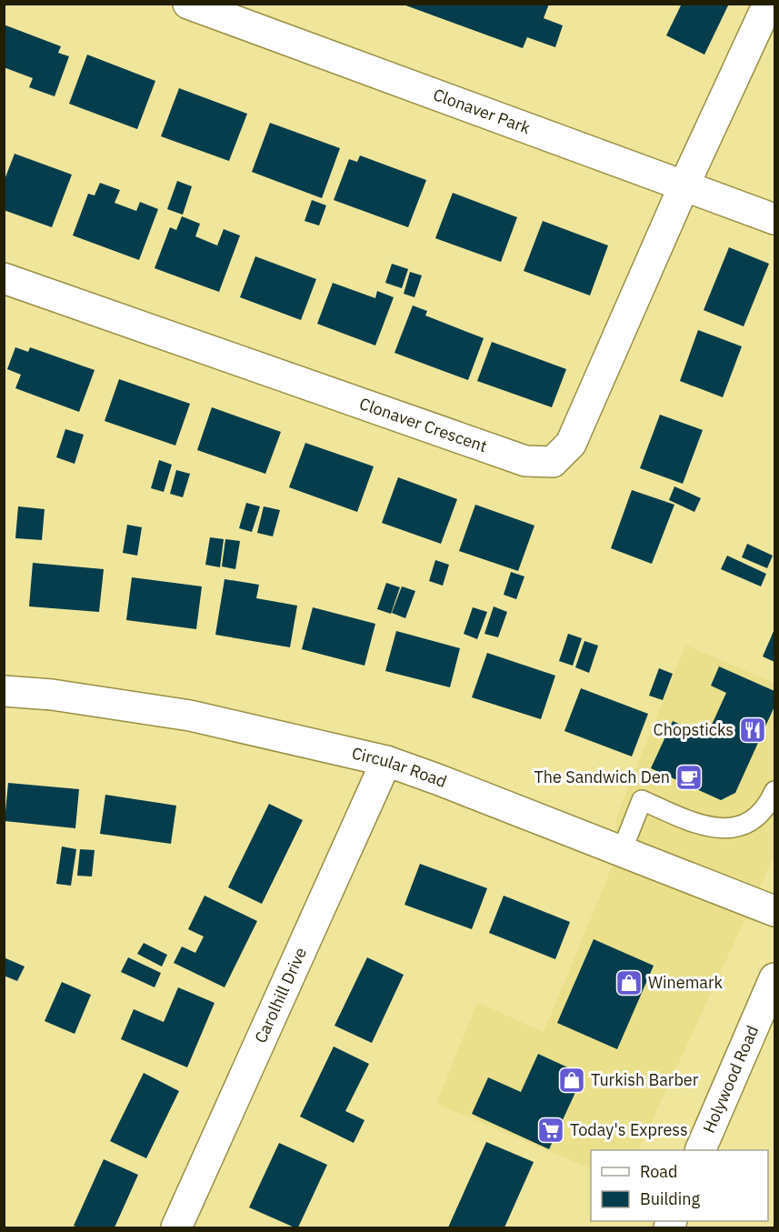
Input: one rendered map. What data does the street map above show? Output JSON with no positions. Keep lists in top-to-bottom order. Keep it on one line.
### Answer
{"streets":{"street":["Clonaver Park","Clonaver Crescent","Circular Road","Carolhill Drive","Holywood Road"]},"crossings":[["Clonaver Park","Clonaver Crescent"],["Circular Road","Carolhill Drive"]],"places":{"restaurant":["Chopsticks"],"cafe":["The Sandwich Den"],"shop":["Winemark","Turkish Barber"],"supermarket":["Today's Express"]},"legend":["Road","Building"]}
